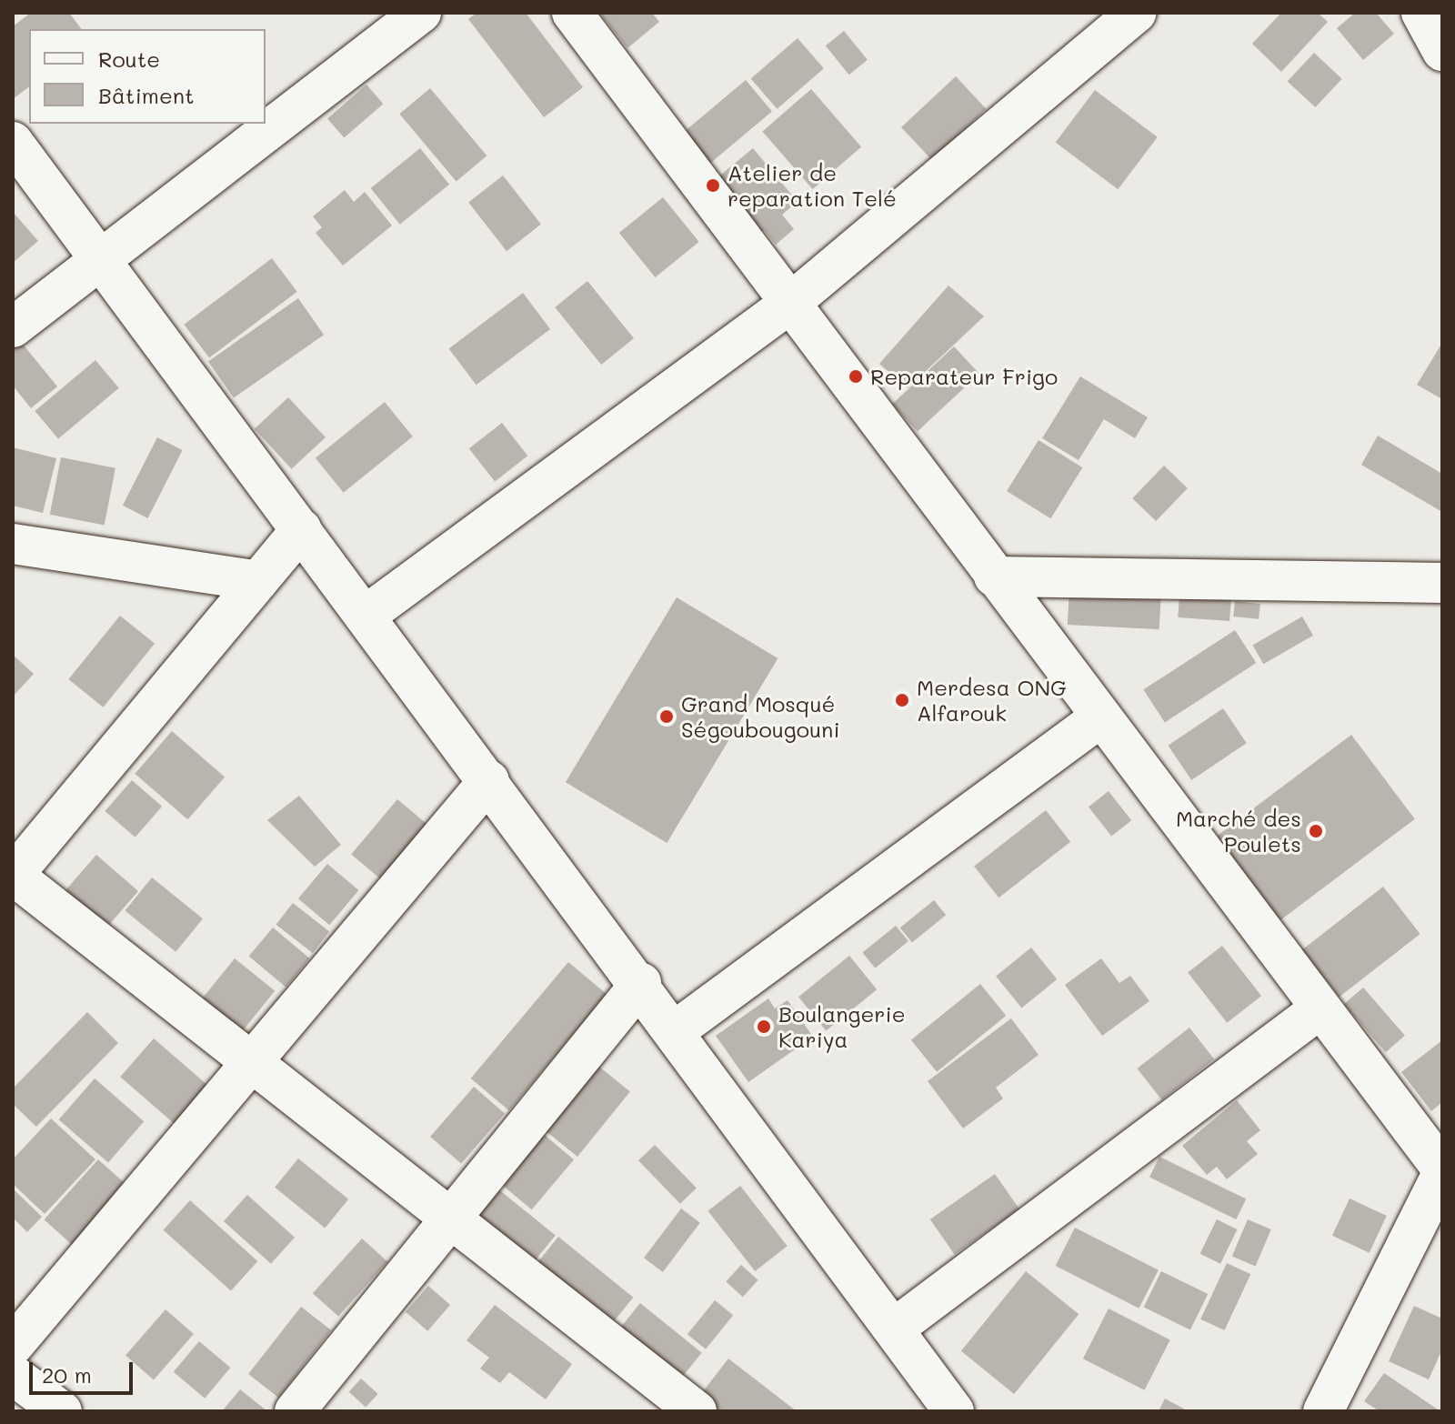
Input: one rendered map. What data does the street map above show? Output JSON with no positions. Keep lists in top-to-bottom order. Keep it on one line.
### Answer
{"places":["Atelier de reparation Telé","Reparateur Frigo","Merdesa ONG Alfarouk","Grand Mosqué Ségoubougouni","Marché des Poulets","Boulangerie Kariya"],"legend":["Route","Bâtiment"],"scale_bar":"20 m"}
